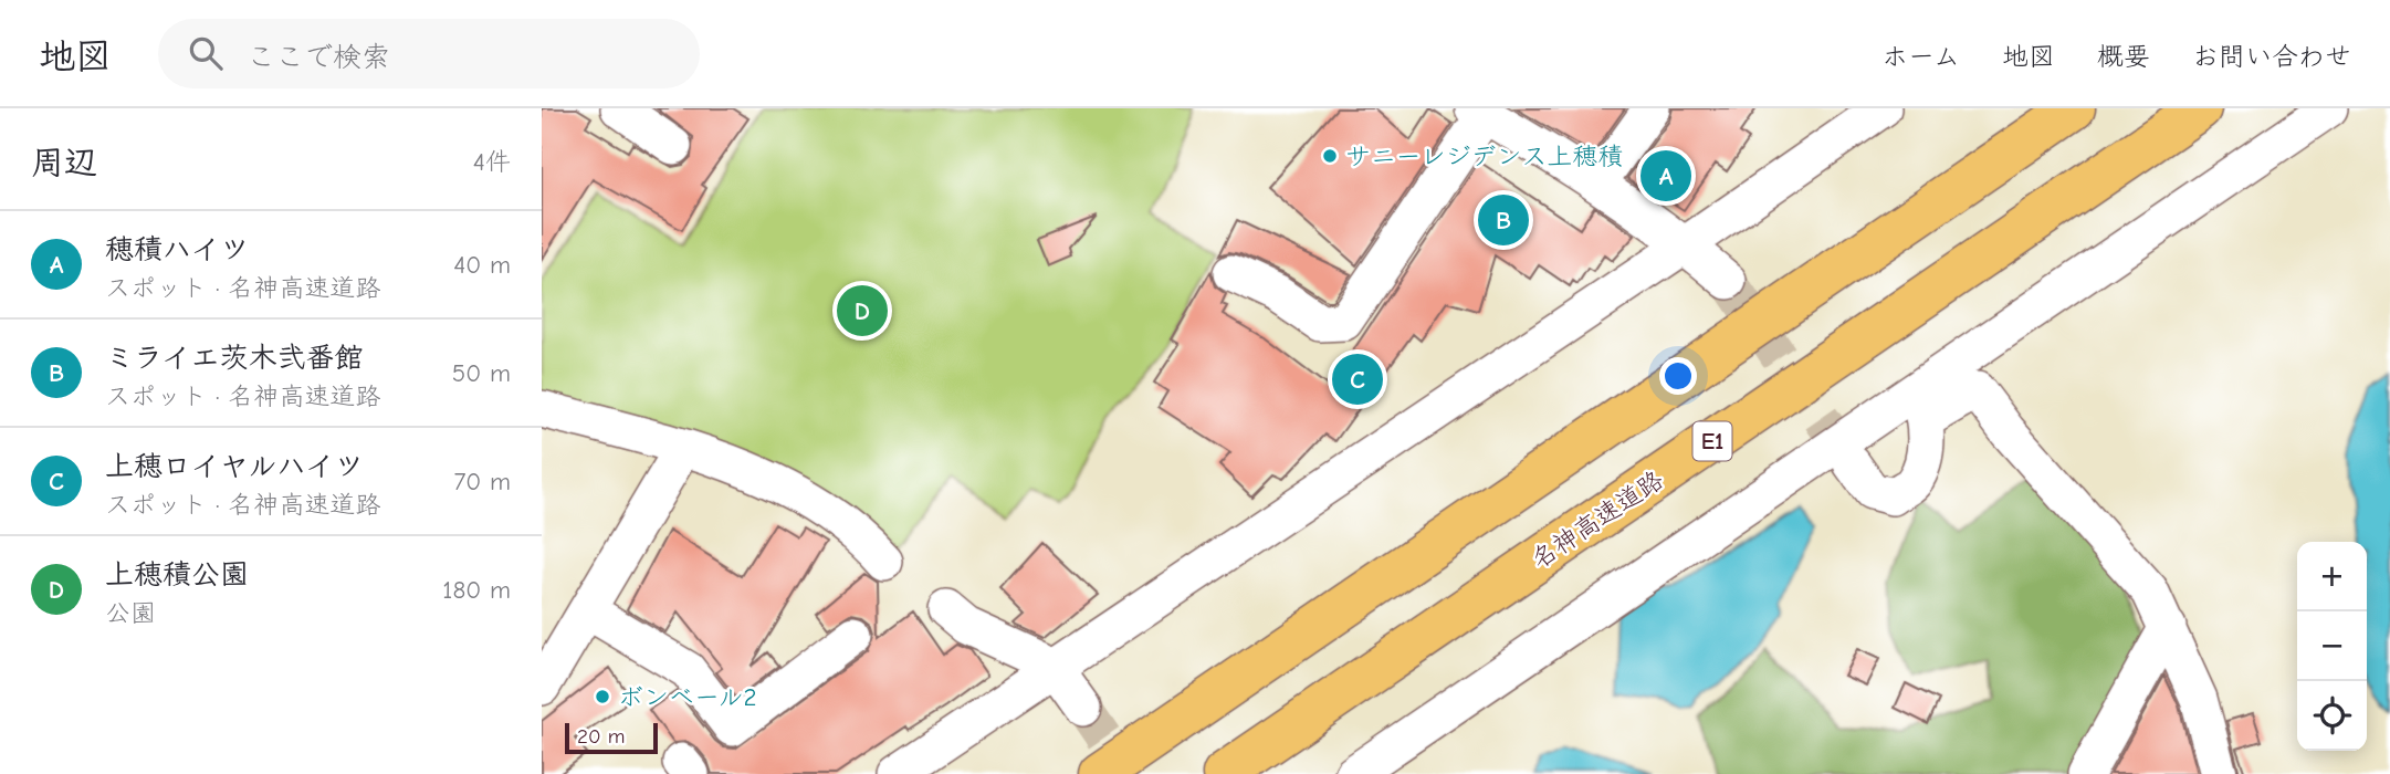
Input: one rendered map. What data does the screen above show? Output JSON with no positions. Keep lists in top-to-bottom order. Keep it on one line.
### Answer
{"streets":{"highway":["E1","名神高速道路"]},"places":["サニーレジデンス上穂積","ボンベール2"],"scale_bar":"20 m","page":{"header":"地図","search":"ここで検索","nav":["ホーム","地図","概要","お問い合わせ"],"heading":["周辺","4件"],"pins":["A","B","D","C"],"list":[{"mark":"A","name":"穂積ハイツ","note":"スポット · 名神高速道路","value":"40 m"},{"mark":"B","name":"ミライエ茨木弐番館","note":"スポット · 名神高速道路","value":"50 m"},{"mark":"C","name":"上穂ロイヤルハイツ","note":"スポット · 名神高速道路","value":"70 m"},{"mark":"D","name":"上穂積公園","note":"公園","value":"180 m"}],"map_buttons":["+","−"],"scale":"20 m"}}
